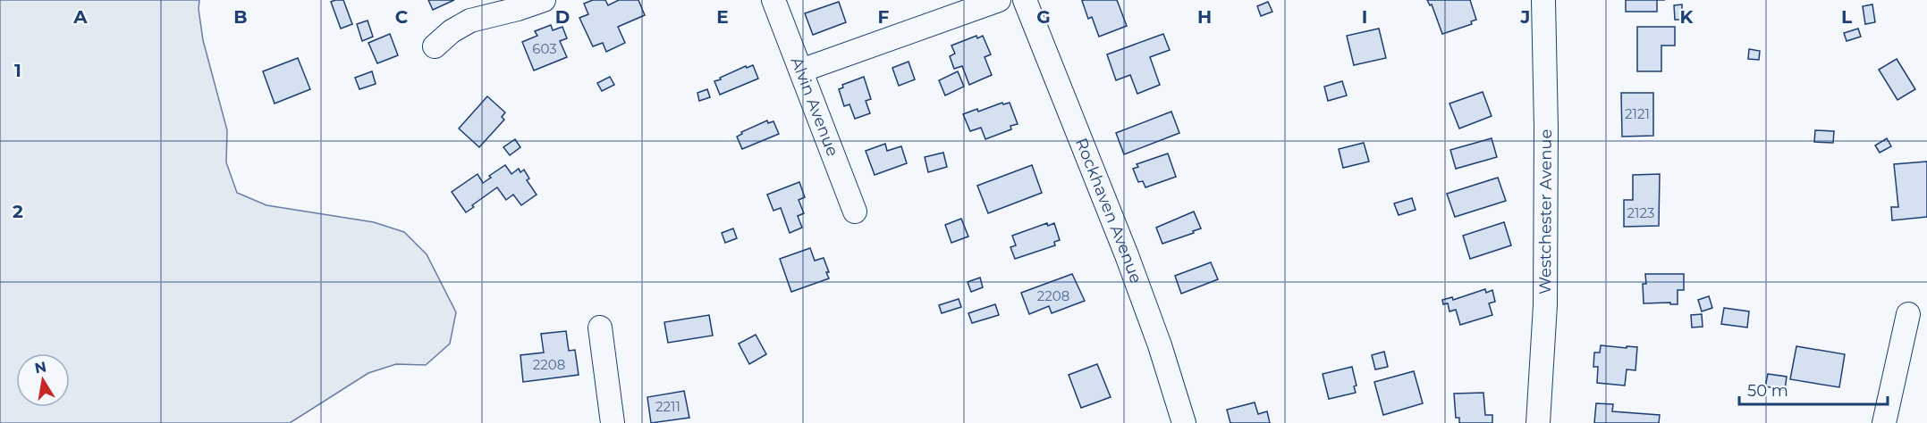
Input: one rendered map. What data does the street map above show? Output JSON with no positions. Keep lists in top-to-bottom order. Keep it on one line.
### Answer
{"streets":{"street":["Alvin Avenue","Rockhaven Avenue","Westchester Avenue"]},"house_numbers":["603","2121","2123","2208","2208","2211"],"scale_bar":"50 m","north":"top","grid":{"columns":["A","B","C","D","E","F","G","H","I","J","K","L"],"rows":["1","2"]}}
